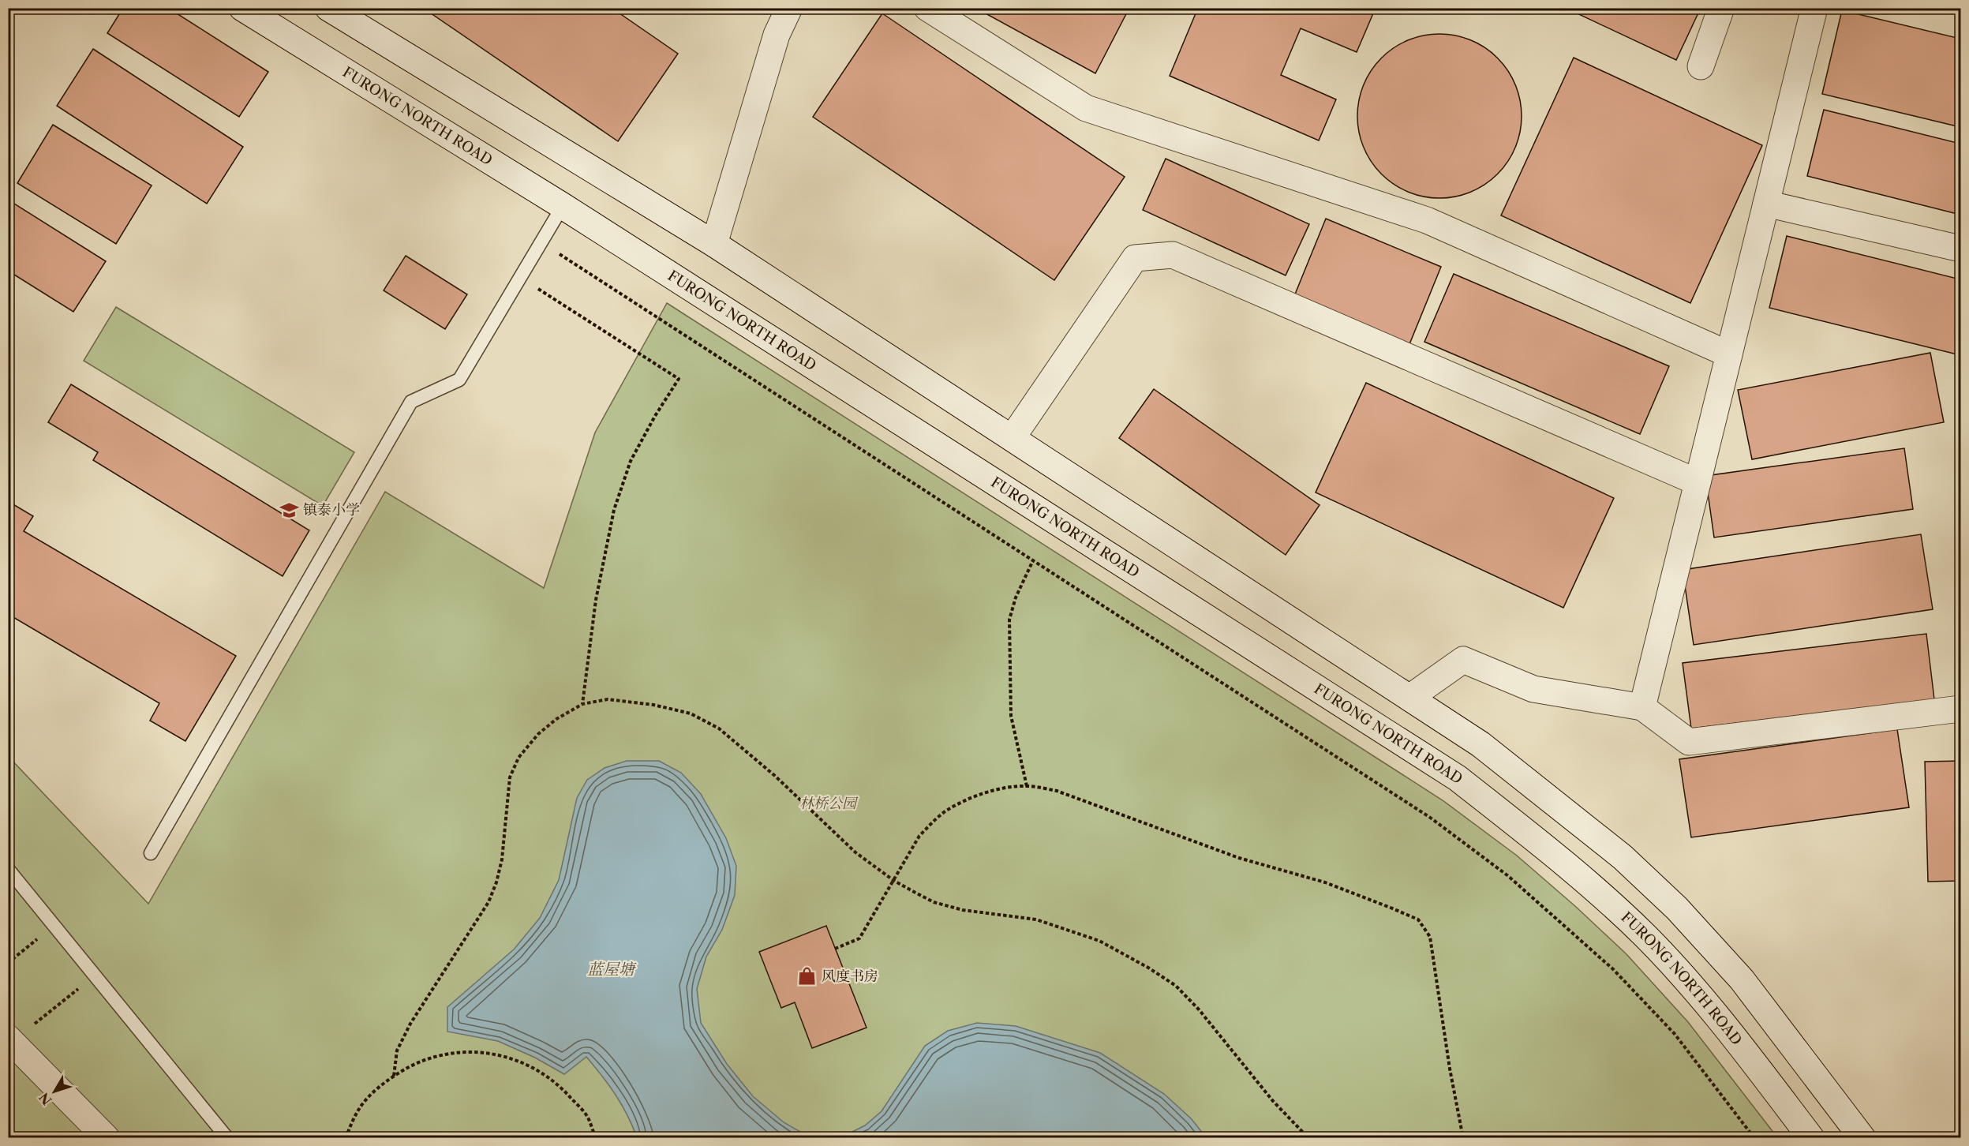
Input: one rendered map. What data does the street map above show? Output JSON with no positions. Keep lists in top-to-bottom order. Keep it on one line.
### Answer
{"streets":{"main road":["FURONG NORTH ROAD"]},"water":["蓝屋塘"],"parks":["林桥公园"],"places":{"school or university":["镇泰小学"],"shop":["风度书房"]},"north":"bottom left"}
